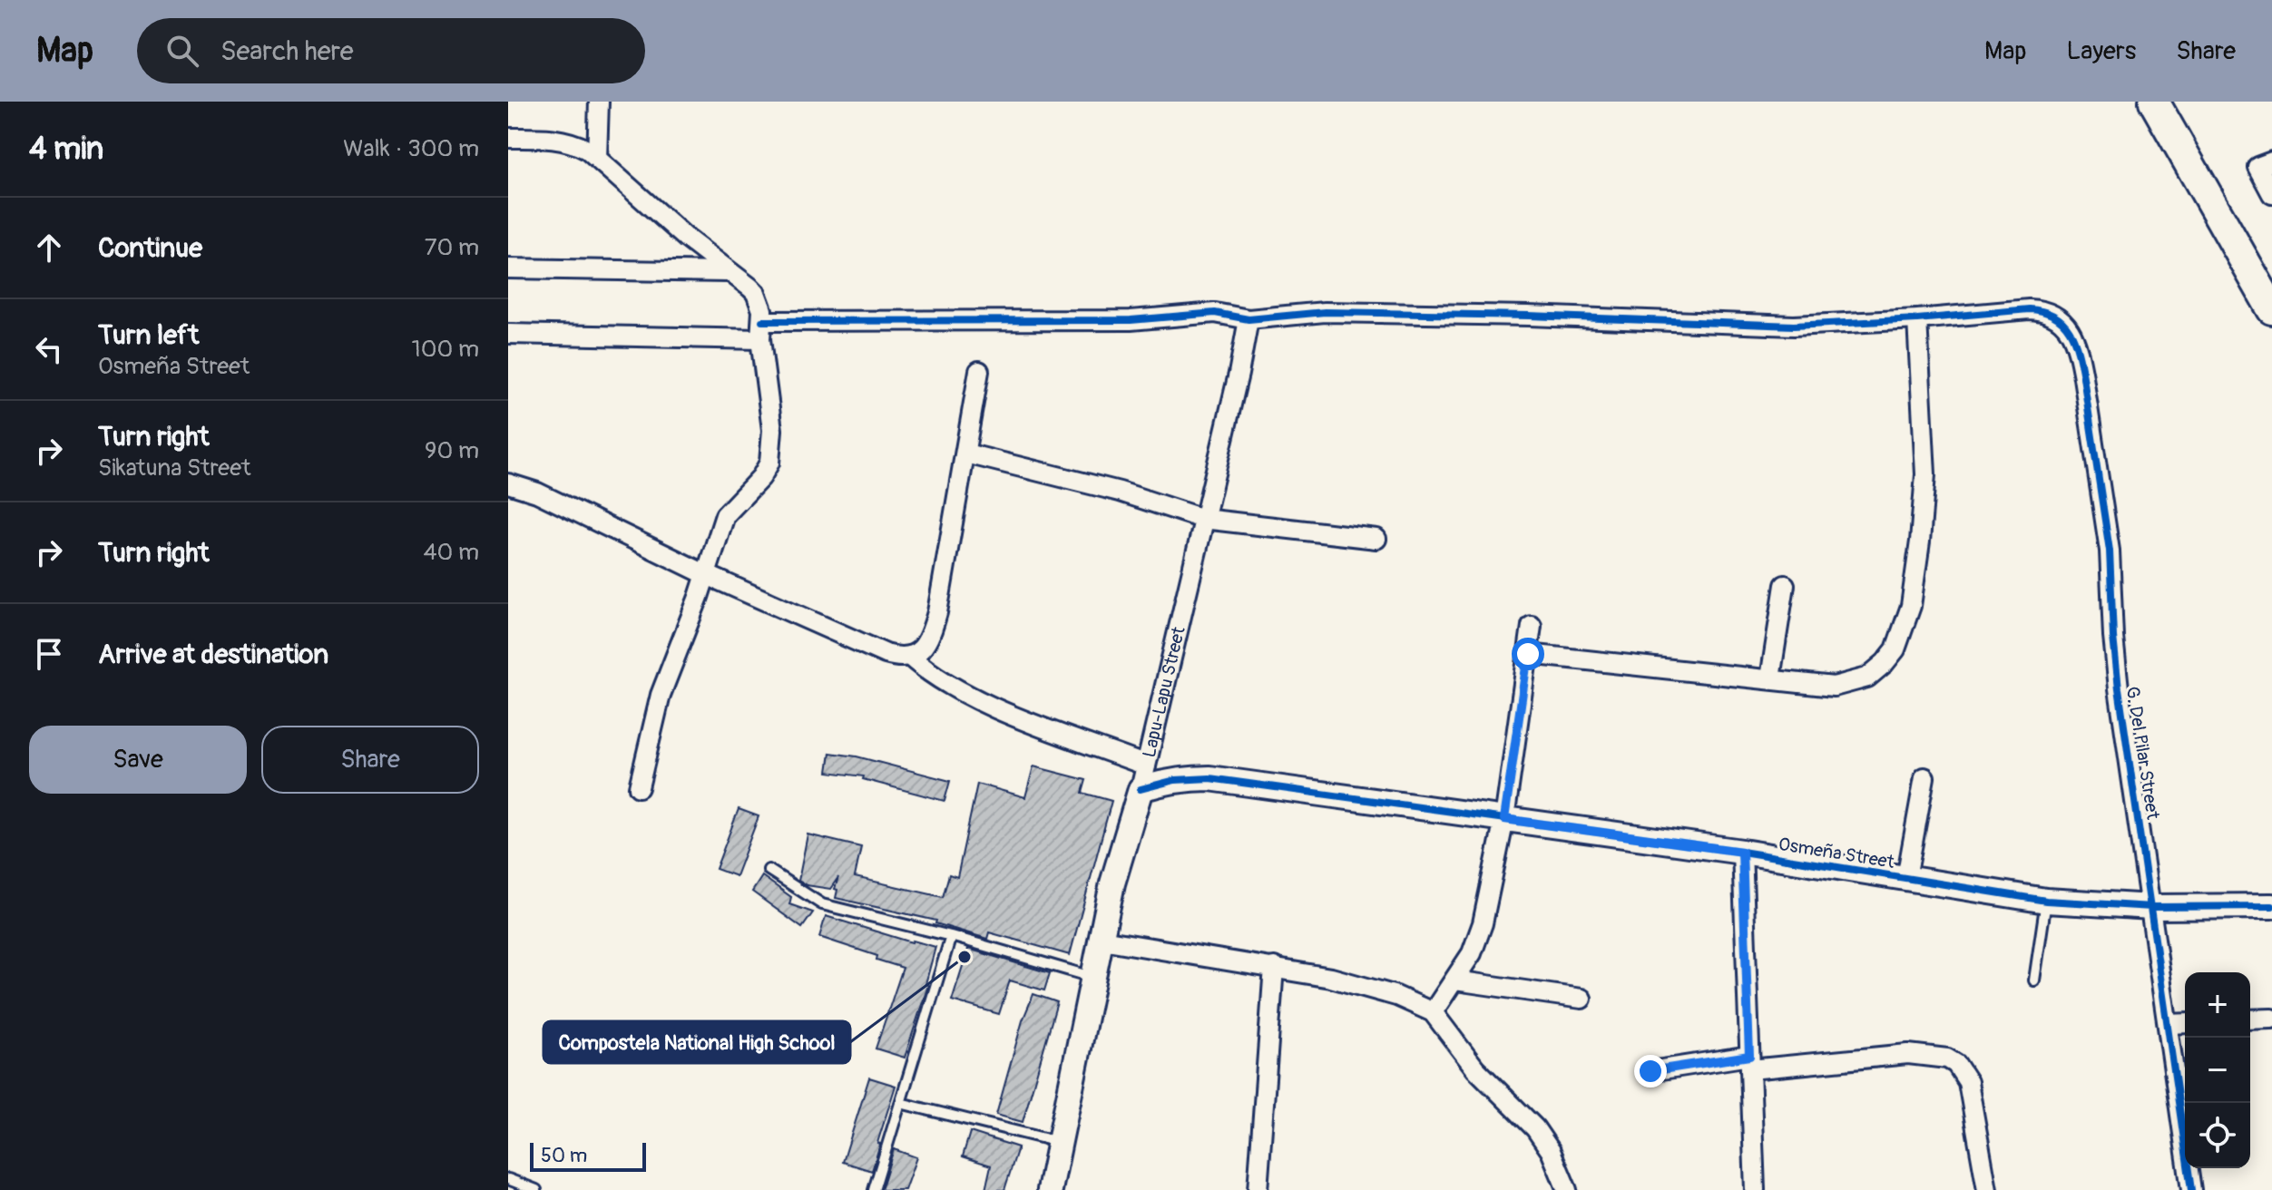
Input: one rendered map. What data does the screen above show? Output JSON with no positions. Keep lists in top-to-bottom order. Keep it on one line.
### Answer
{"streets":{"street":["Lapu-Lapu Street","G. Del Pilar Street","Osmeña Street"]},"crossings":[["Lapu-Lapu Street","Osmeña Street"],["G. Del Pilar Street","Osmeña Street"]],"places":["Compostela National High School"],"scale_bar":"50 m","page":{"header":"Map","search":"Search here","nav":["Map","Layers","Share"],"heading":["4 min","Walk · 300 m"],"list":[["Continue","70 m"],["Turn left","Osmeña Street","100 m"],["Turn right","Sikatuna Street","90 m"],["Turn right","40 m"],"Arrive at destination"],"buttons":["Save","Share"],"map_buttons":["+","−"],"scale":"50 m"}}
